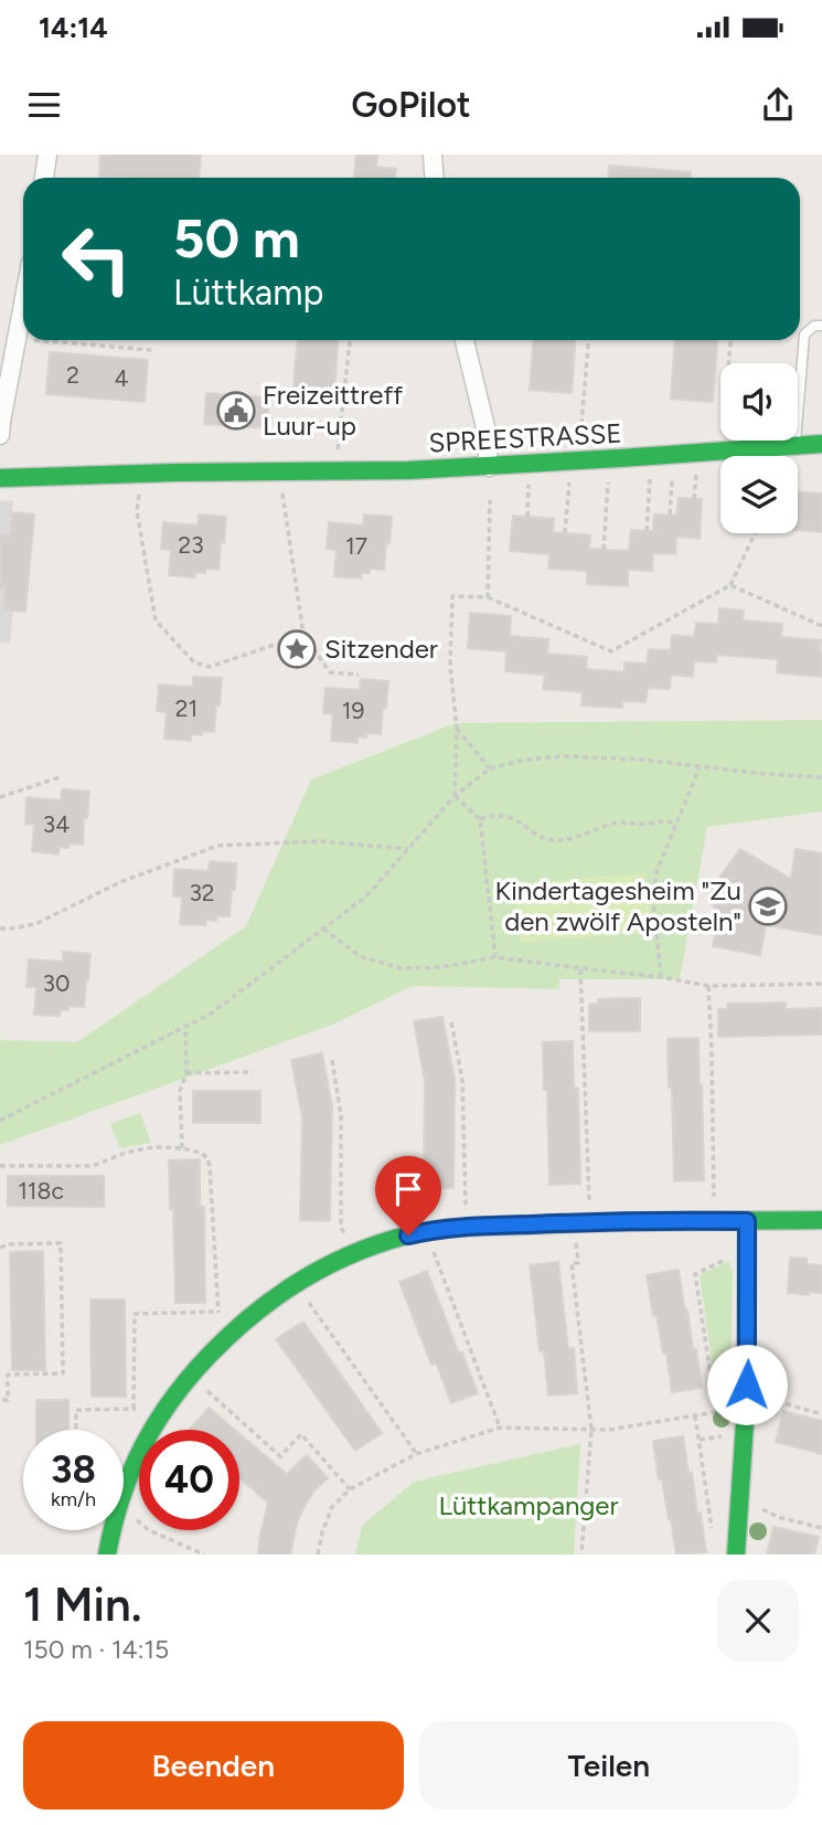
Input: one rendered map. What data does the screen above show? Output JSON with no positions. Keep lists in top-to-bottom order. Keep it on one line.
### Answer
{"streets":{"street":["SPREESTRASSE"]},"parks":["Lüttkampanger"],"places":{"public building":["Freizeittreff Luur-up"],"place":["Sitzender"],"school or university":["Kindertagesheim \"Zu den zwölf Aposteln\""]},"house_numbers":["2","4","23","17","21","19","34","32","30","118c"],"page":{"status":"14:14","header":"GoPilot","turn":["50 m","Lüttkamp"],"speed":"38 km/h","limit":"40","heading":["1 Min.","150 m · 14:15"],"buttons":["Beenden","Teilen"]}}
